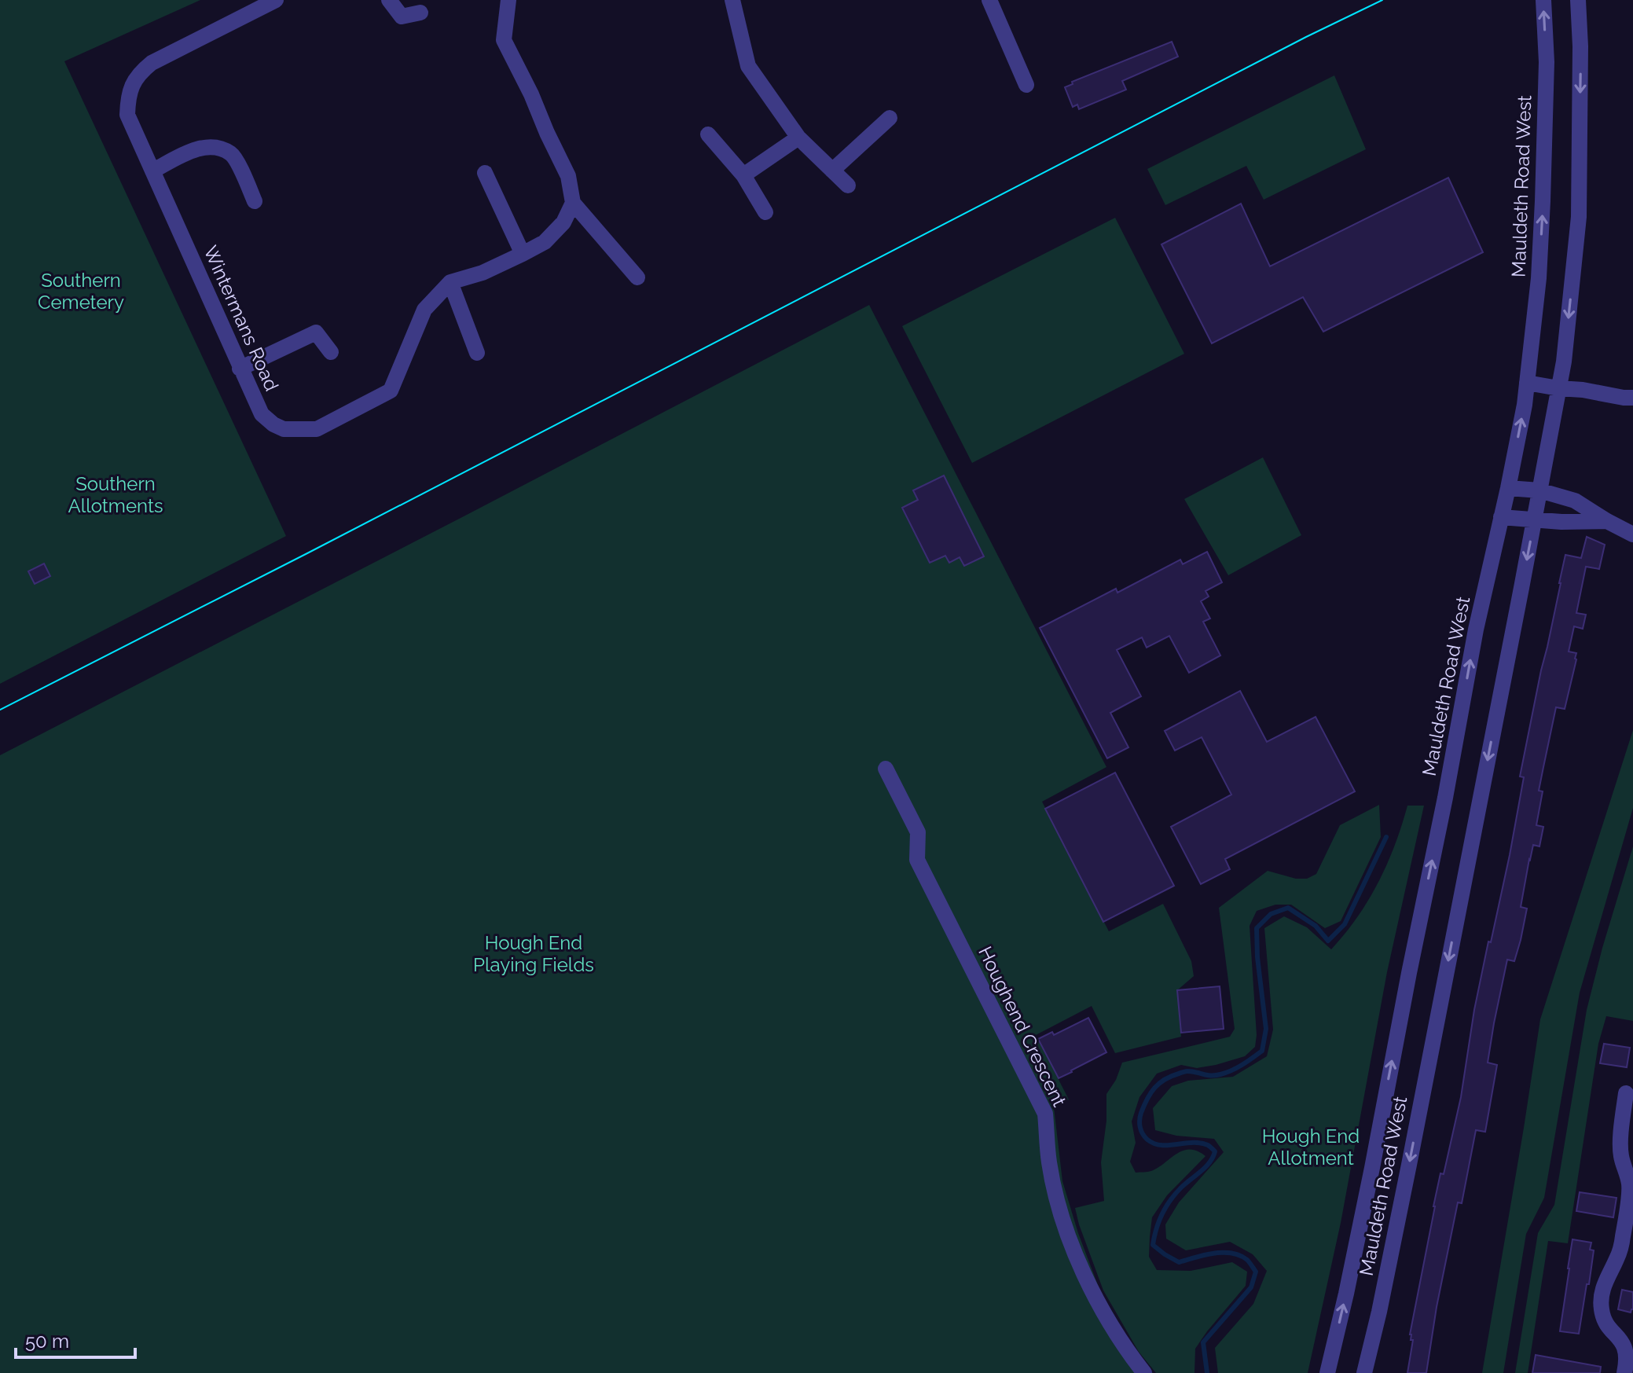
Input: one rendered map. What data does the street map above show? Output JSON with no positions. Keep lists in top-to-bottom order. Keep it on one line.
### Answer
{"streets":{"street":["Mauldeth Road West","Wintermans Road","Houghend Crescent"]},"parks":["Southern Cemetery","Southern Allotments","Hough End Playing Fields","Hough End Allotment"],"scale_bar":"50 m"}
